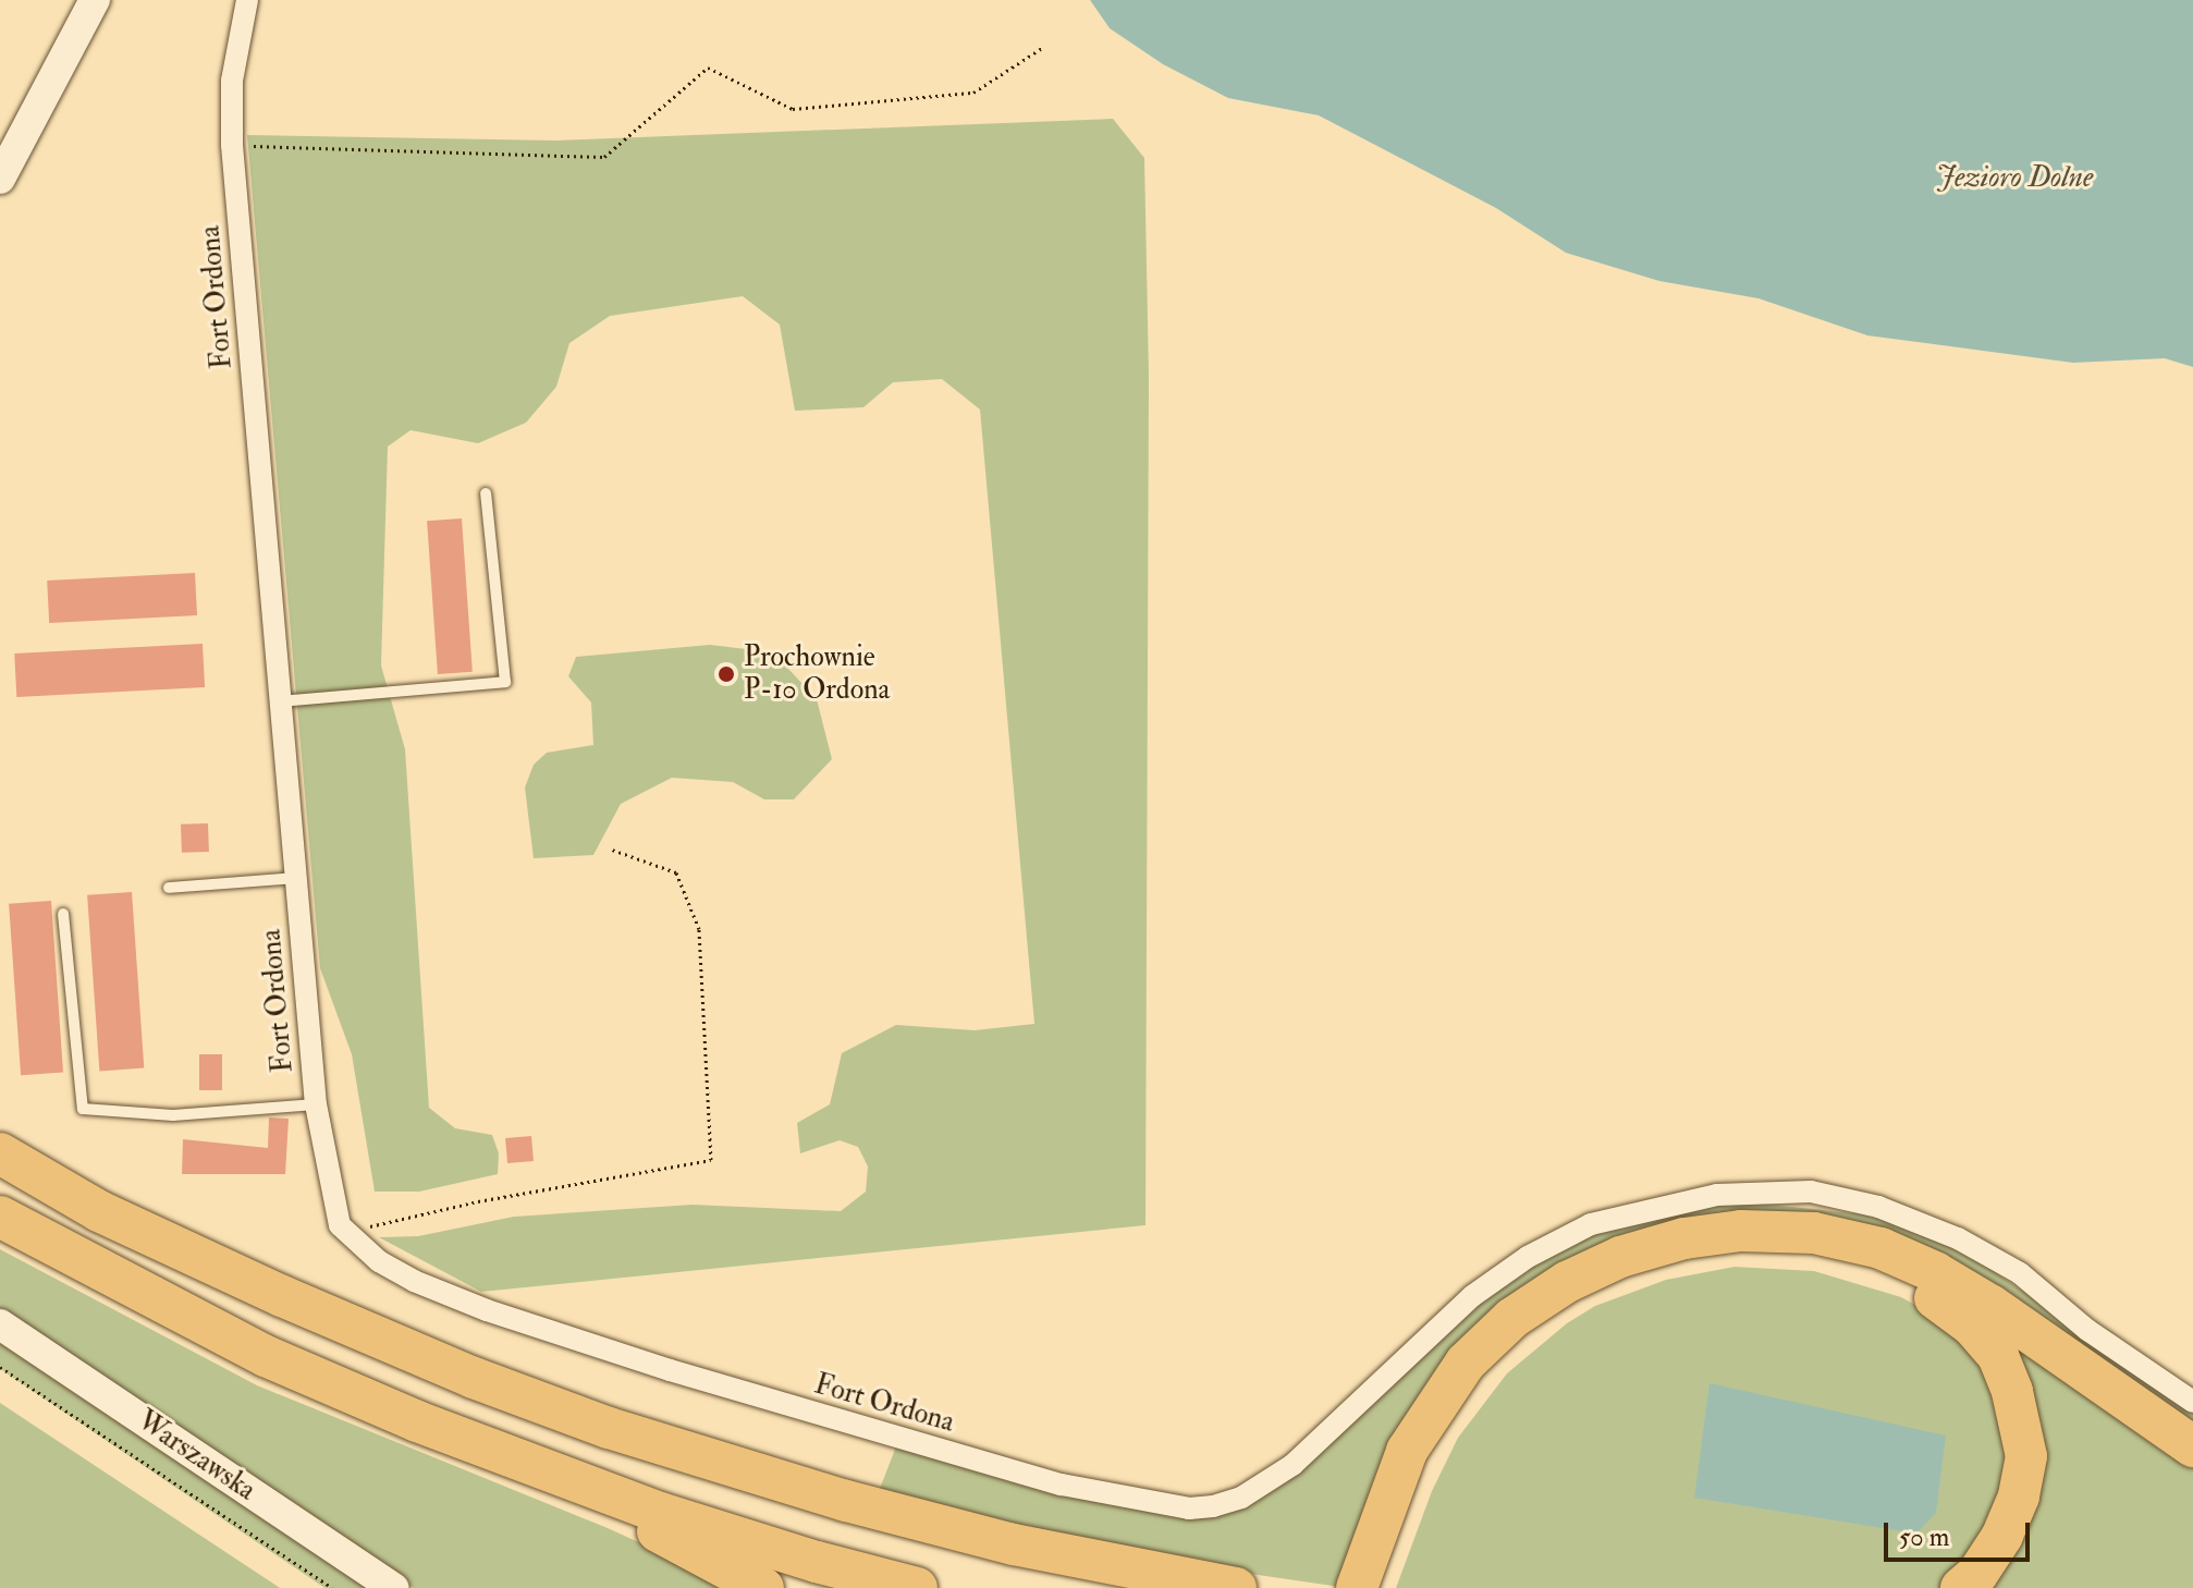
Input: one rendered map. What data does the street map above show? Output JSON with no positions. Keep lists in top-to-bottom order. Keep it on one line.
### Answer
{"streets":{"main road":["Warszawska"],"street":["Fort Ordona"]},"water":["Jezioro Dolne"],"places":["Prochownie P-10 Ordona"],"scale_bar":"50 m"}
